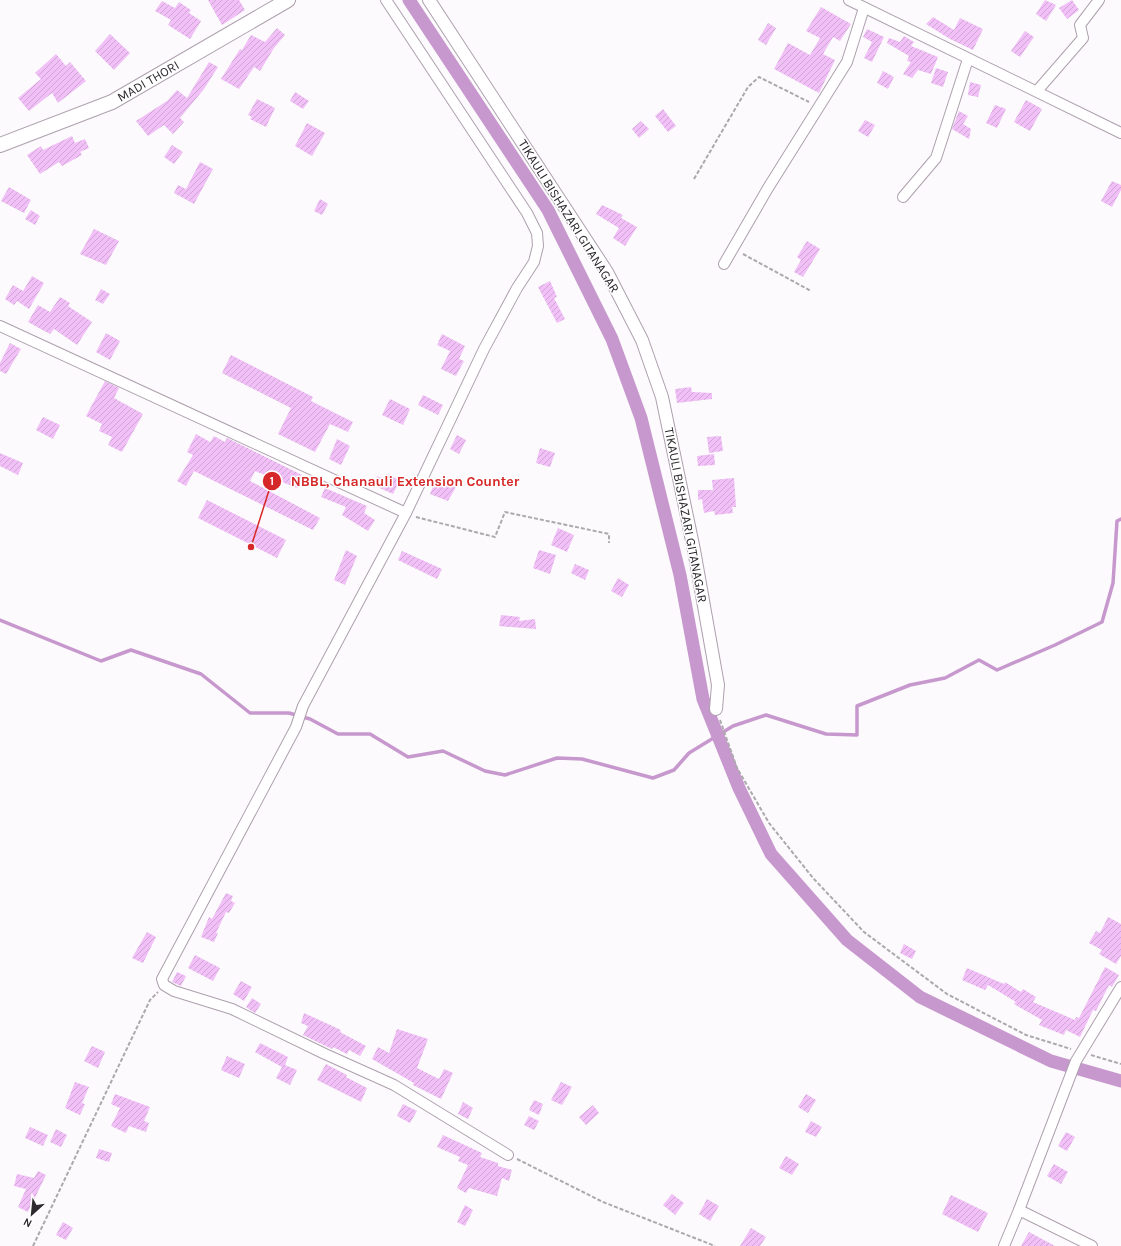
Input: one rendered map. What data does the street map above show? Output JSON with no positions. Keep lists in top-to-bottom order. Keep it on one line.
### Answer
{"streets":{"main road":["MADI THORI"],"street":["TIKAULI BISHAZARI GITANAGAR"]},"places":["NBBL, Chanauli Extension Counter"],"north":"bottom left"}
